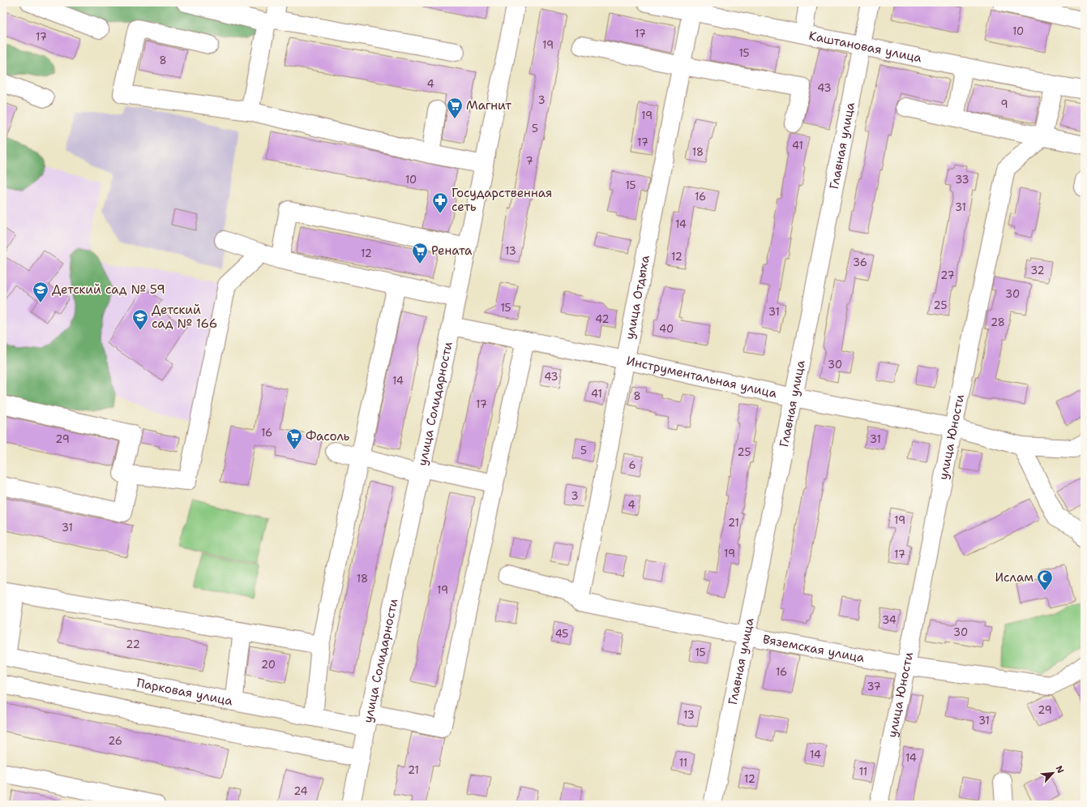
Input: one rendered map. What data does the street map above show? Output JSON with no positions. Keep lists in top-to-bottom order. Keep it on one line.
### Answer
{"streets":{"street":["Каштановая улица","Главная улица","улица Отдыха","Инструментальная улица","улица Солидарности","улица Юности","Вяземская улица","Парковая улица"]},"crossings":[["Каштановая улица","Главная улица"],["Каштановая улица","улица Отдыха"],["Главная улица","Инструментальная улица"],["Главная улица","Вяземская улица"],["улица Отдыха","Инструментальная улица"],["улица Отдыха","Вяземская улица"],["Инструментальная улица","улица Солидарности"],["Инструментальная улица","улица Юности"],["улица Солидарности","Парковая улица"],["улица Юности","Вяземская улица"]],"places":{"supermarket":["Магнит","Рената","Фасоль"],"pharmacy":["Государственная сеть"],"school or university":["Детский сад № 59","Детский сад № 166"],"mosque":["Ислам"]},"house_numbers":["10","17","17","19","15","8","4","43","3","9","19","5","17","41","18","7","10","33","15","16","31","14","13","12","12","36","32","27","30","25","15","31","42","28","40","30","43","14","41","8","17","16","29","31","5","25","6","3","4","19","21","31","19","17","18","19","34","30","45","22","15","20","16","37","29","13","31","26","14","14","11","21","11","12","24"],"north":"top right"}
